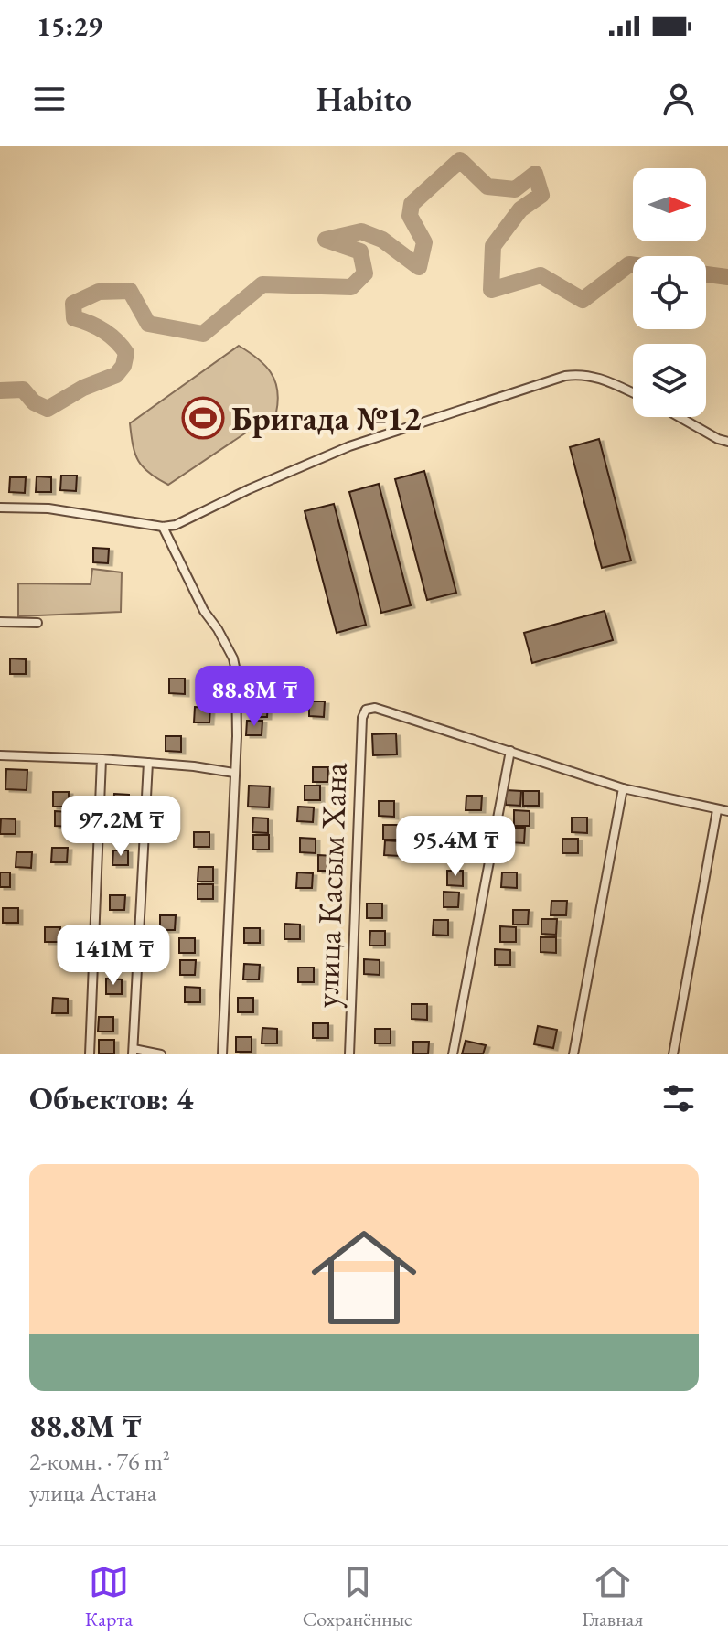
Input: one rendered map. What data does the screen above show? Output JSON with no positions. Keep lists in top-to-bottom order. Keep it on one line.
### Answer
{"streets":{"street":["улица Касым Хана"]},"places":{"sports":["Бригада №12"]},"north":"right","page":{"status":"15:29","header":"Habito","price":["88.8M ₸","97.2M ₸","95.4M ₸","141M ₸"],"heading":"Объектов: 4","list":[{"name":"88.8M ₸","note":"2-комн. · 76 m² · улица Астана"}],"tabs":["Карта","Сохранённые","Главная"]}}
